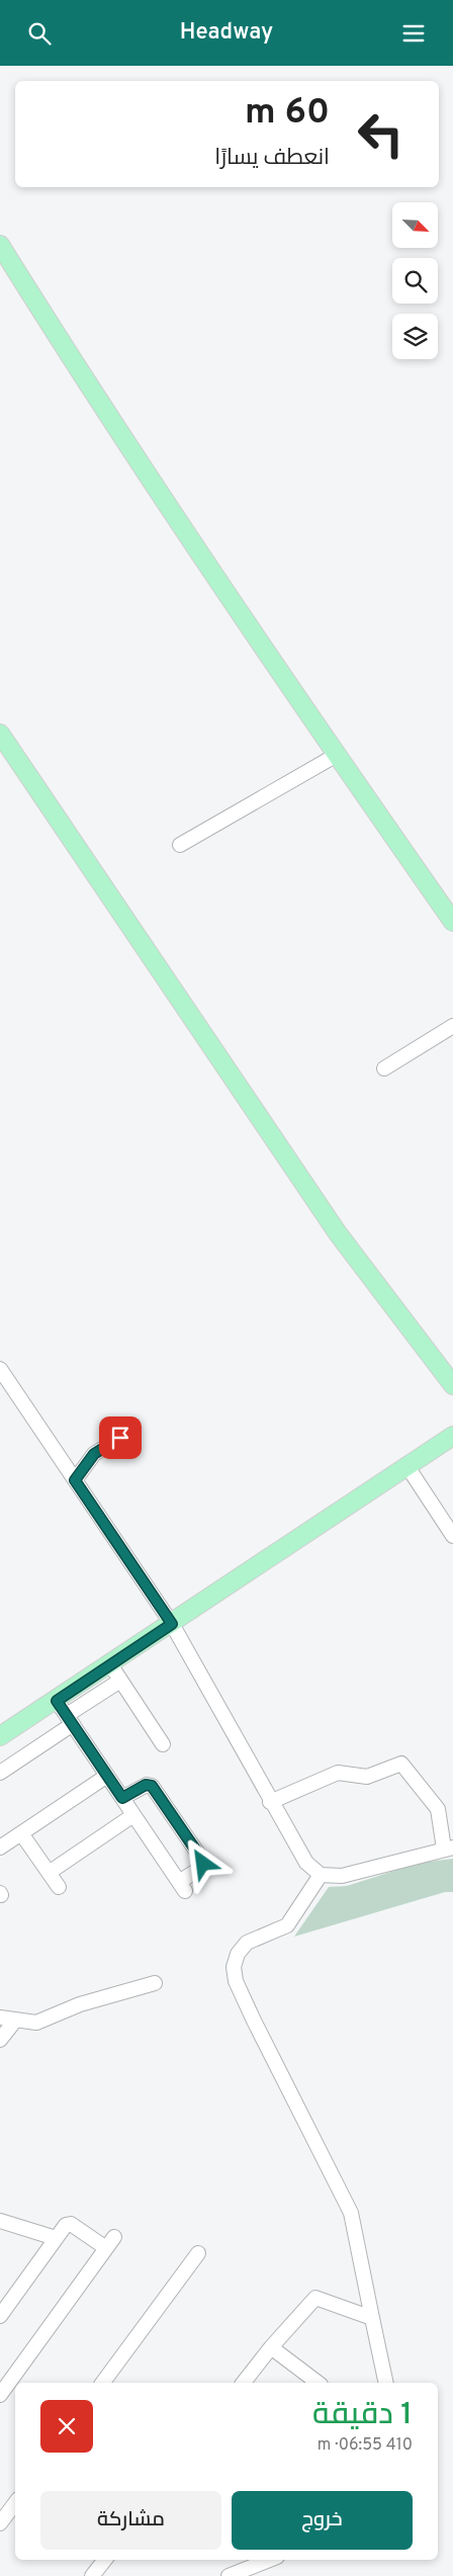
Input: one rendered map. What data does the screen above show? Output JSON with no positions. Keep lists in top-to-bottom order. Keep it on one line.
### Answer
{"north":"bottom right","page":{"header":"Headway","turn":["60 m","انعطف يسارًا"],"heading":["1 دقيقة","410 m · 06:55"],"buttons":["خروج","مشاركة"]}}
